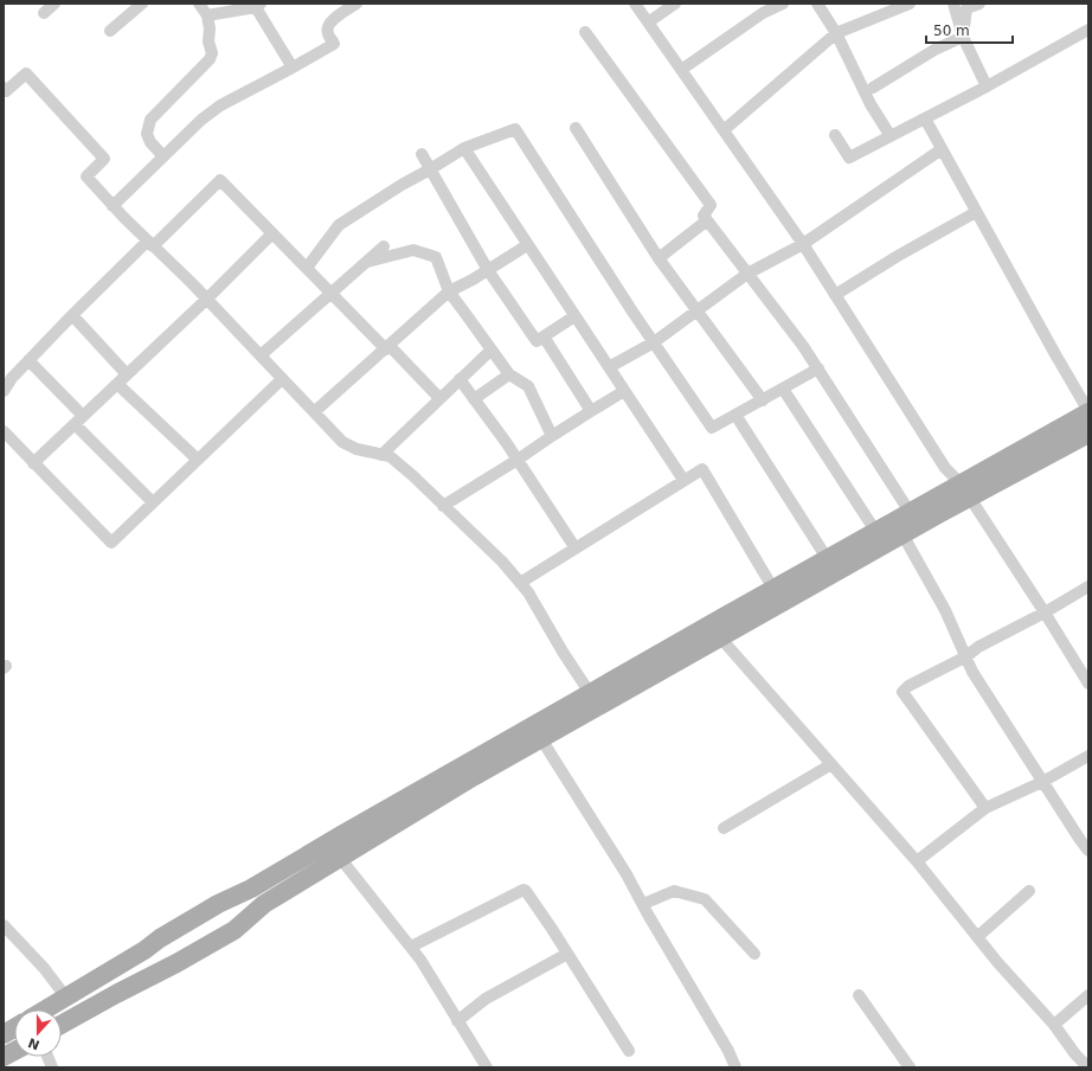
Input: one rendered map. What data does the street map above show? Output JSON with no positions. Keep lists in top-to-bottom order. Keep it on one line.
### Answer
{"scale_bar":"50 m","north":"bottom"}
